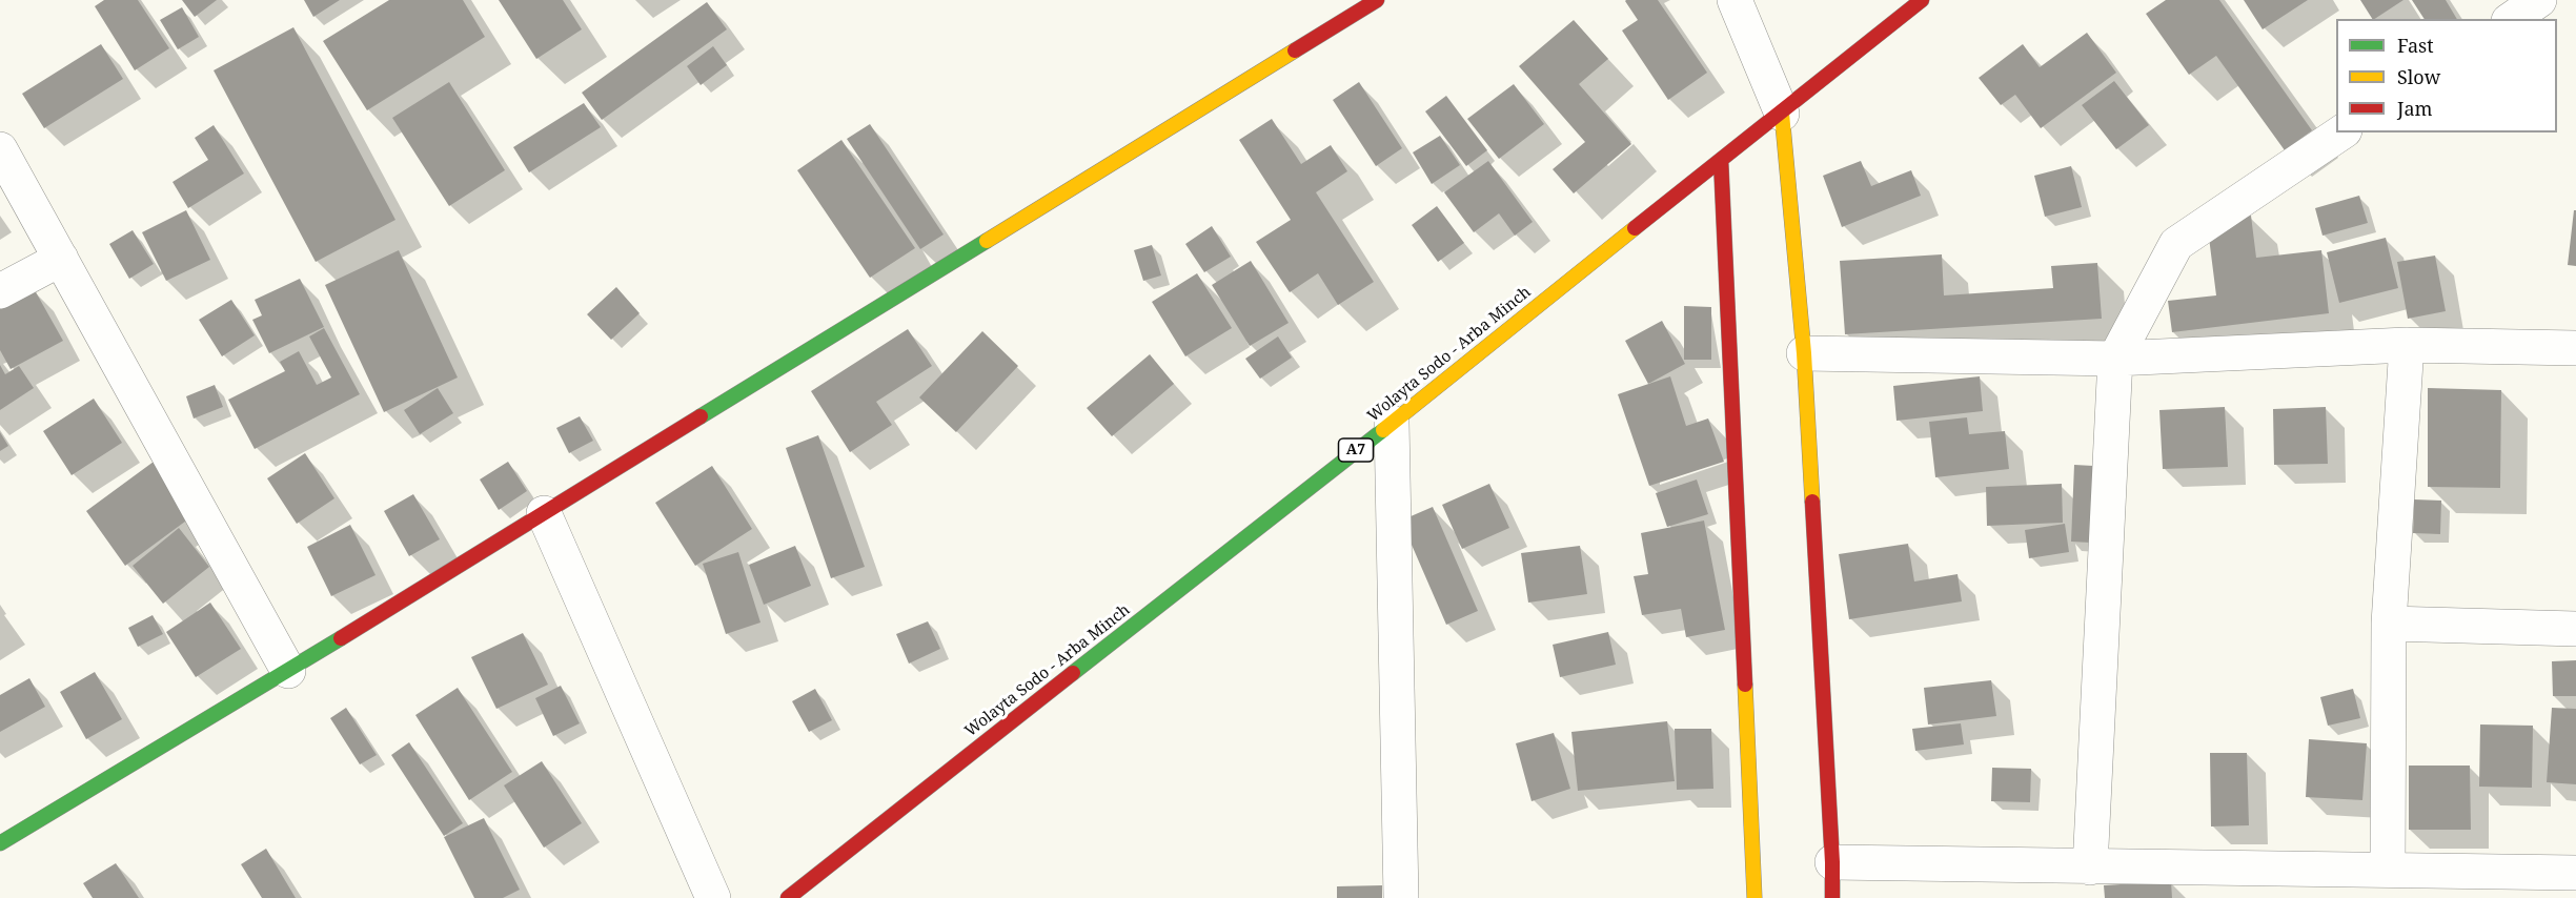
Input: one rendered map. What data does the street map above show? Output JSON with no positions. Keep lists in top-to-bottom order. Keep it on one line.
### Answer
{"streets":{"main road":["Wolayta Sodo - Arba Minch","A7"]},"legend":["Fast","Slow","Jam"]}
